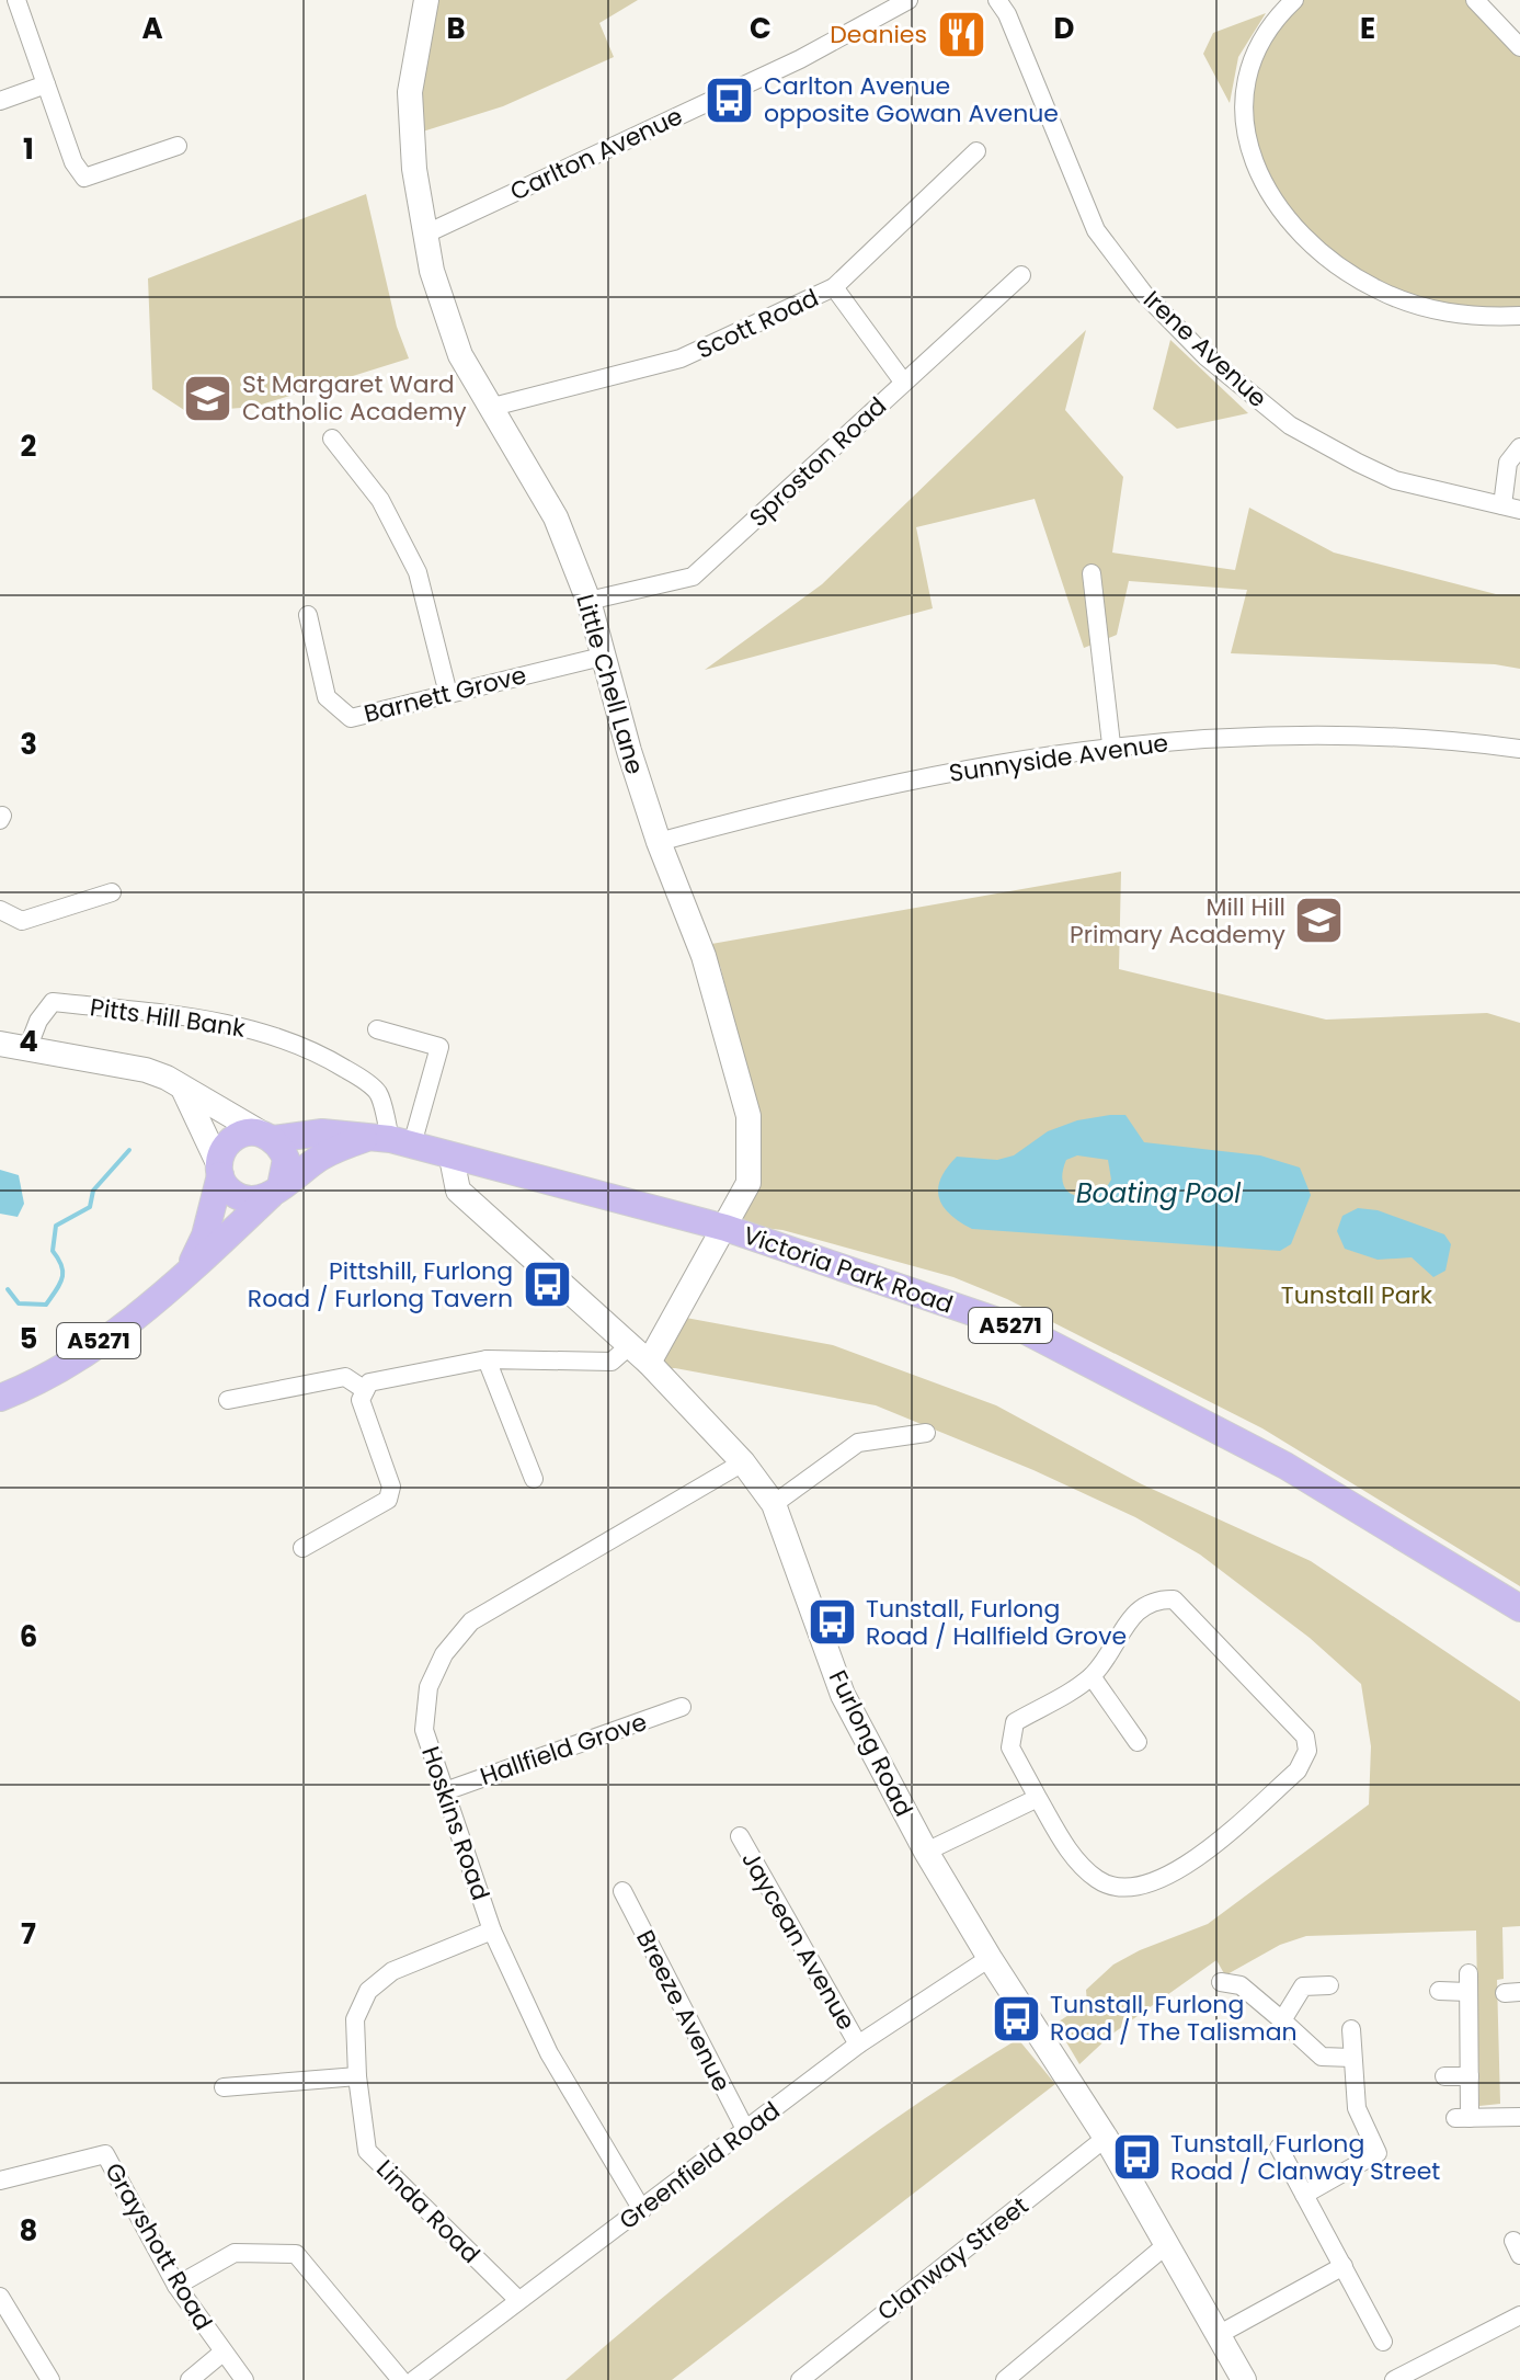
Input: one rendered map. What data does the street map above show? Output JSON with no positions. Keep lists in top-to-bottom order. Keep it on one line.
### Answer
{"streets":{"main road":["Victoria Park Road","A5271"],"street":["Carlton Avenue","Scott Road","Irene Avenue","Sproston Road","Little Chell Lane","Barnett Grove","Sunnyside Avenue","Pitts Hill Bank","Furlong Road","Hallfield Grove","Hoskins Road","Jaycean Avenue","Breeze Avenue","Greenfield Road","Linda Road","Grayshott Road","Clanway Street"]},"crossings":[["Carlton Avenue","Little Chell Lane"],["Scott Road","Little Chell Lane"],["Sproston Road","Little Chell Lane"],["Little Chell Lane","Barnett Grove"],["Little Chell Lane","Sunnyside Avenue"],["Little Chell Lane","Victoria Park Road"],["Little Chell Lane","Furlong Road"],["Pitts Hill Bank","Victoria Park Road"],["Pitts Hill Bank","A5271"],["Victoria Park Road","A5271"],["Victoria Park Road","Furlong Road"],["Furlong Road","Hoskins Road"],["Furlong Road","Greenfield Road"],["Furlong Road","Clanway Street"],["Hallfield Grove","Hoskins Road"],["Hoskins Road","Greenfield Road"],["Hoskins Road","Linda Road"],["Jaycean Avenue","Greenfield Road"],["Breeze Avenue","Greenfield Road"],["Greenfield Road","Linda Road"]],"water":["Boating Pool"],"parks":["Tunstall Park"],"places":{"restaurant":["Deanies"],"bus stop":["Carlton Avenue opposite Gowan Avenue","Pittshill, Furlong Road / Furlong Tavern","Tunstall, Furlong Road / Hallfield Grove","Tunstall, Furlong Road / The Talisman","Tunstall, Furlong Road / Clanway Street"],"school or university":["St Margaret Ward Catholic Academy","Mill Hill Primary Academy"]},"grid":{"columns":["A","B","C","D","E"],"rows":["1","2","3","4","5","6","7","8"]}}
